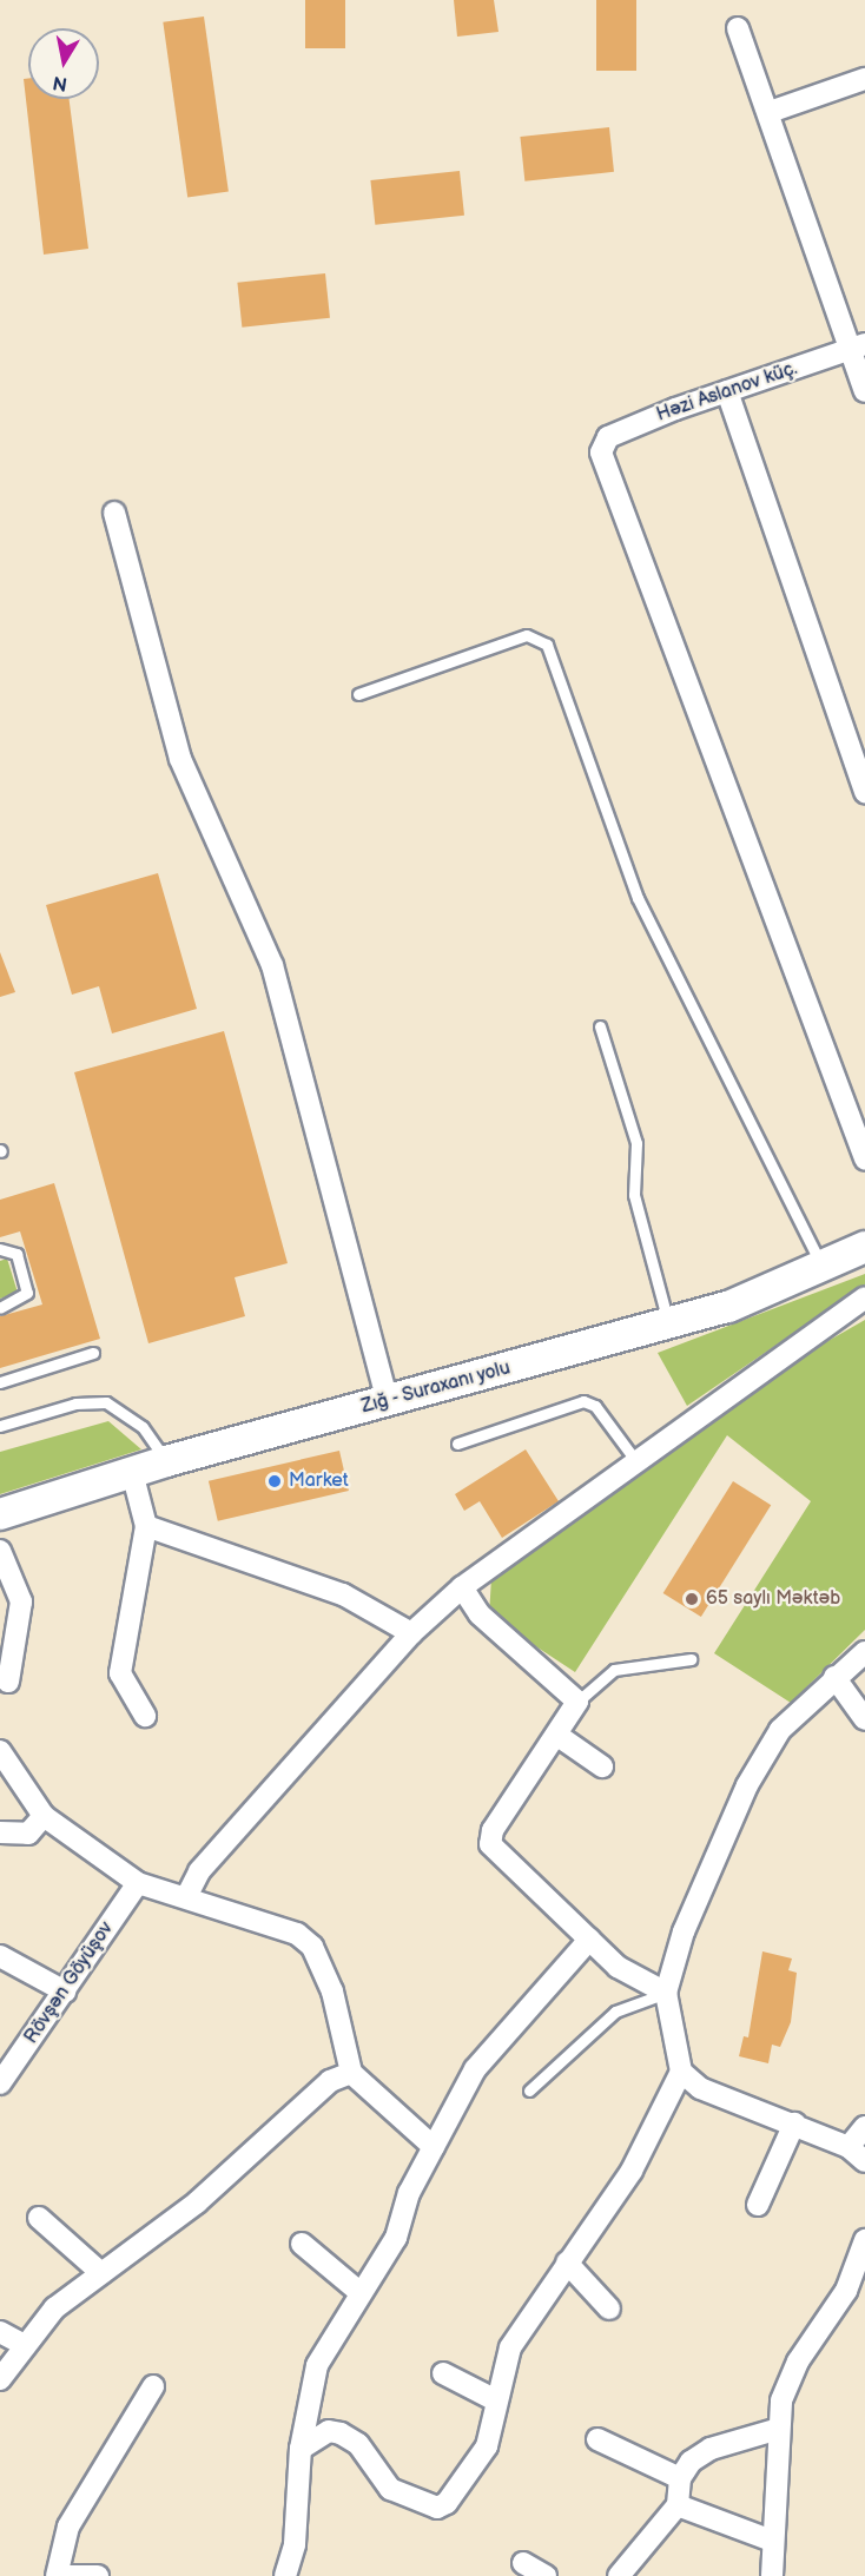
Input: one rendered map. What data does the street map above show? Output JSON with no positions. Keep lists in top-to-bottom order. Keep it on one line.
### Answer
{"streets":{"main road":["Zığ - Suraxanı yolu"],"street":["Həzi Aslanov küç.","Rövşən Göyüşov"]},"places":["Market","65 saylı Məktəb"],"north":"bottom"}
